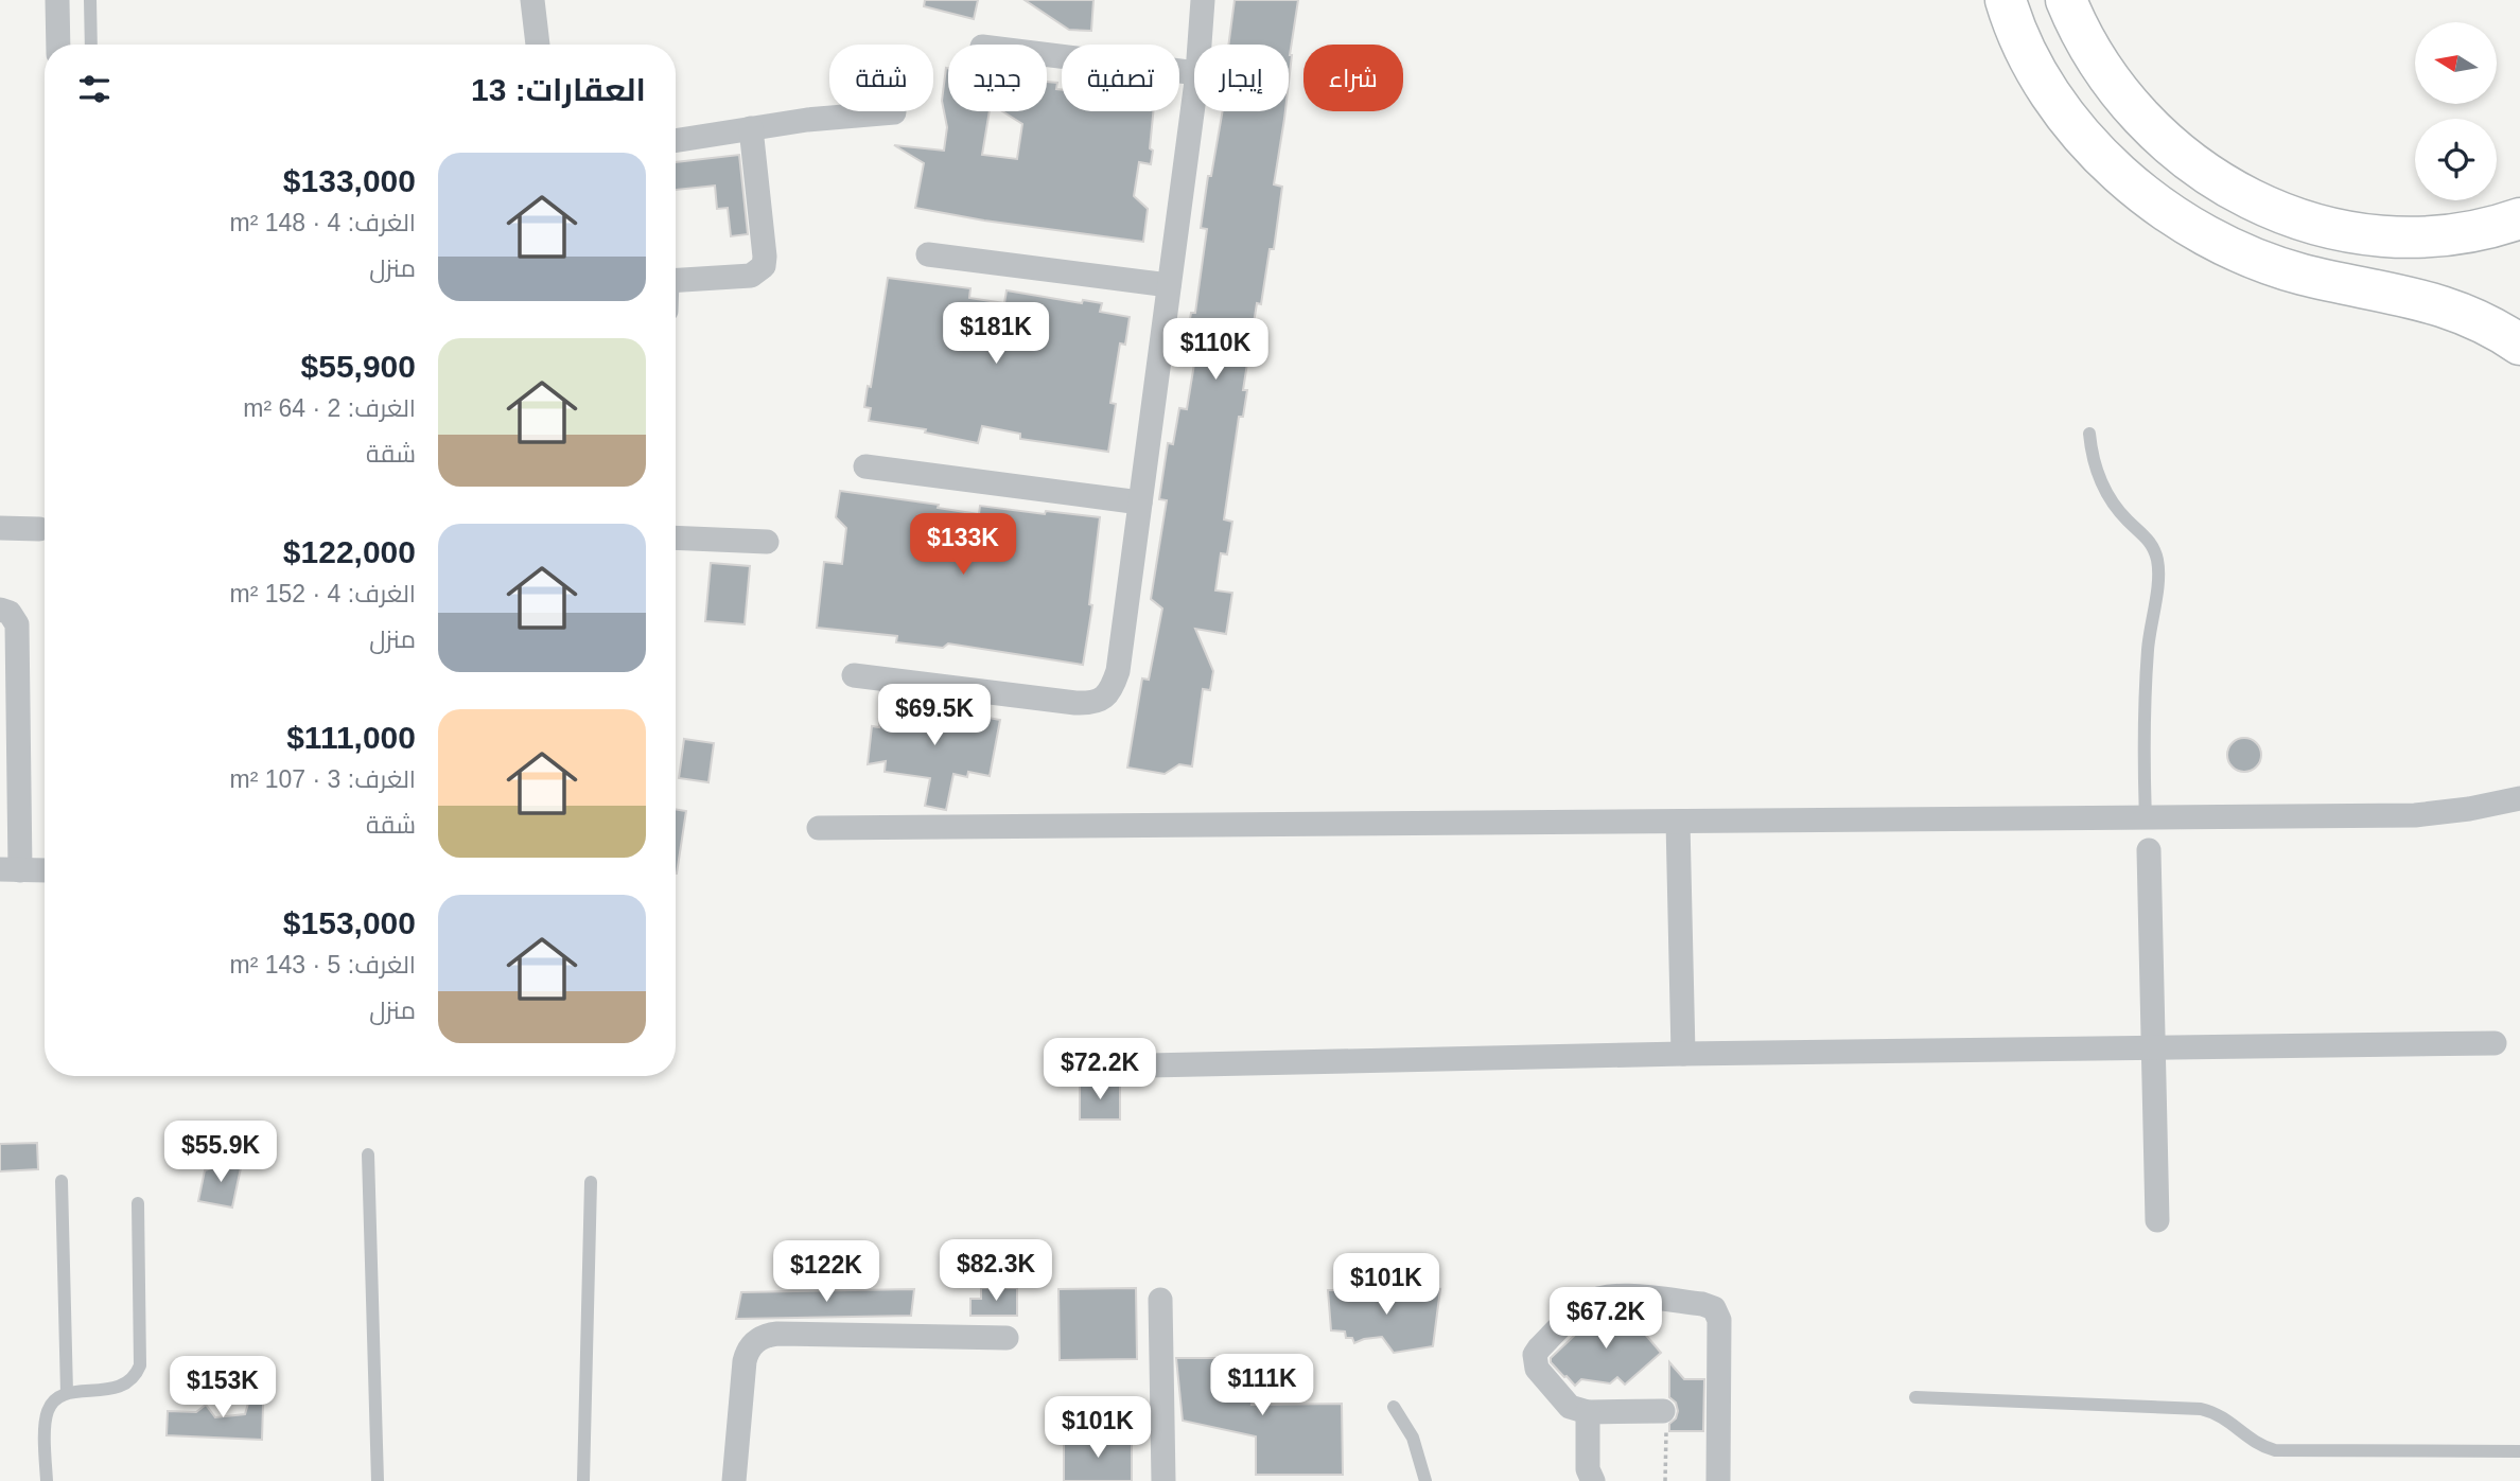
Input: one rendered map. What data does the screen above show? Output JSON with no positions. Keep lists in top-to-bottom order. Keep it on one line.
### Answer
{"north":"left","page":{"chip":["شراء","إيجار","تصفية","جديد","شقة"],"heading":"العقارات: 13","list":[{"name":"$133,000","note":"الغرف: 4 · 148 m² · منزل"},{"name":"$55,900","note":"الغرف: 2 · 64 m² · شقة"},{"name":"$122,000","note":"الغرف: 4 · 152 m² · منزل"},{"name":"$111,000","note":"الغرف: 3 · 107 m² · شقة"},{"name":"$153,000","note":"الغرف: 5 · 143 m² · منزل"}],"price":["$181K","$110K","$133K","$69.5K","$72.2K","$55.9K","$82.3K","$122K","$101K","$67.2K","$111K","$153K","$101K"]}}
